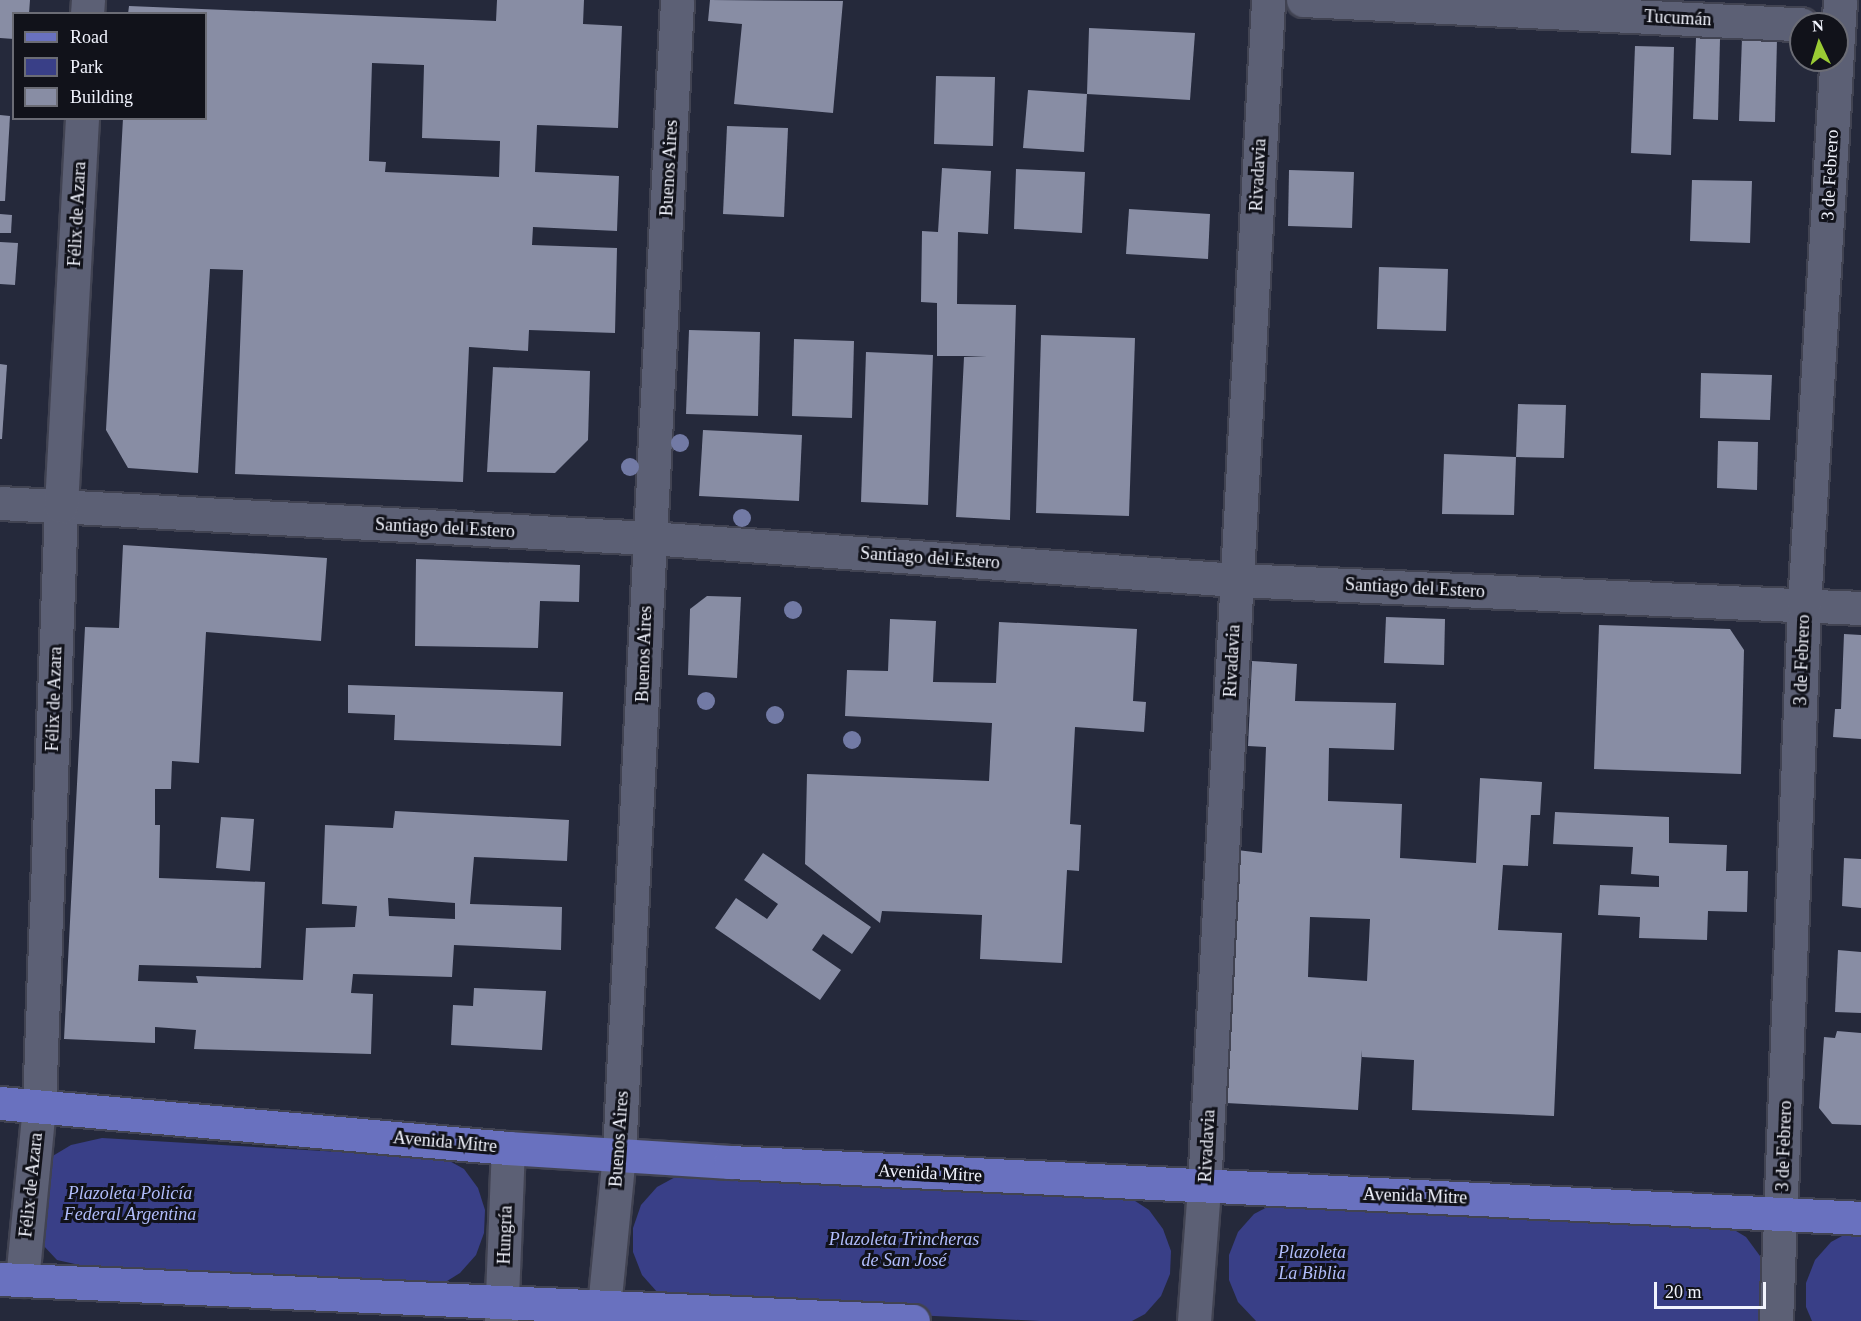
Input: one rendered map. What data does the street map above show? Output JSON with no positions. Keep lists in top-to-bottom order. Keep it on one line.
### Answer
{"streets":{"main road":["Avenida Mitre"],"street":["Tucumán","Buenos Aires","Rivadavia","3 de Febrero","Félix de Azara","Santiago del Estero","Hungría"]},"crossings":[["Buenos Aires","Santiago del Estero"],["Buenos Aires","Avenida Mitre"],["Rivadavia","Santiago del Estero"],["Rivadavia","Avenida Mitre"],["3 de Febrero","Santiago del Estero"],["3 de Febrero","Avenida Mitre"],["Félix de Azara","Santiago del Estero"],["Félix de Azara","Avenida Mitre"],["Avenida Mitre","Hungría"]],"parks":["Plazoleta Policía Federal Argentina","Plazoleta Trincheras de San José","Plazoleta La Biblia"],"legend":["Road","Park","Building"],"scale_bar":"20 m","north":"top"}
